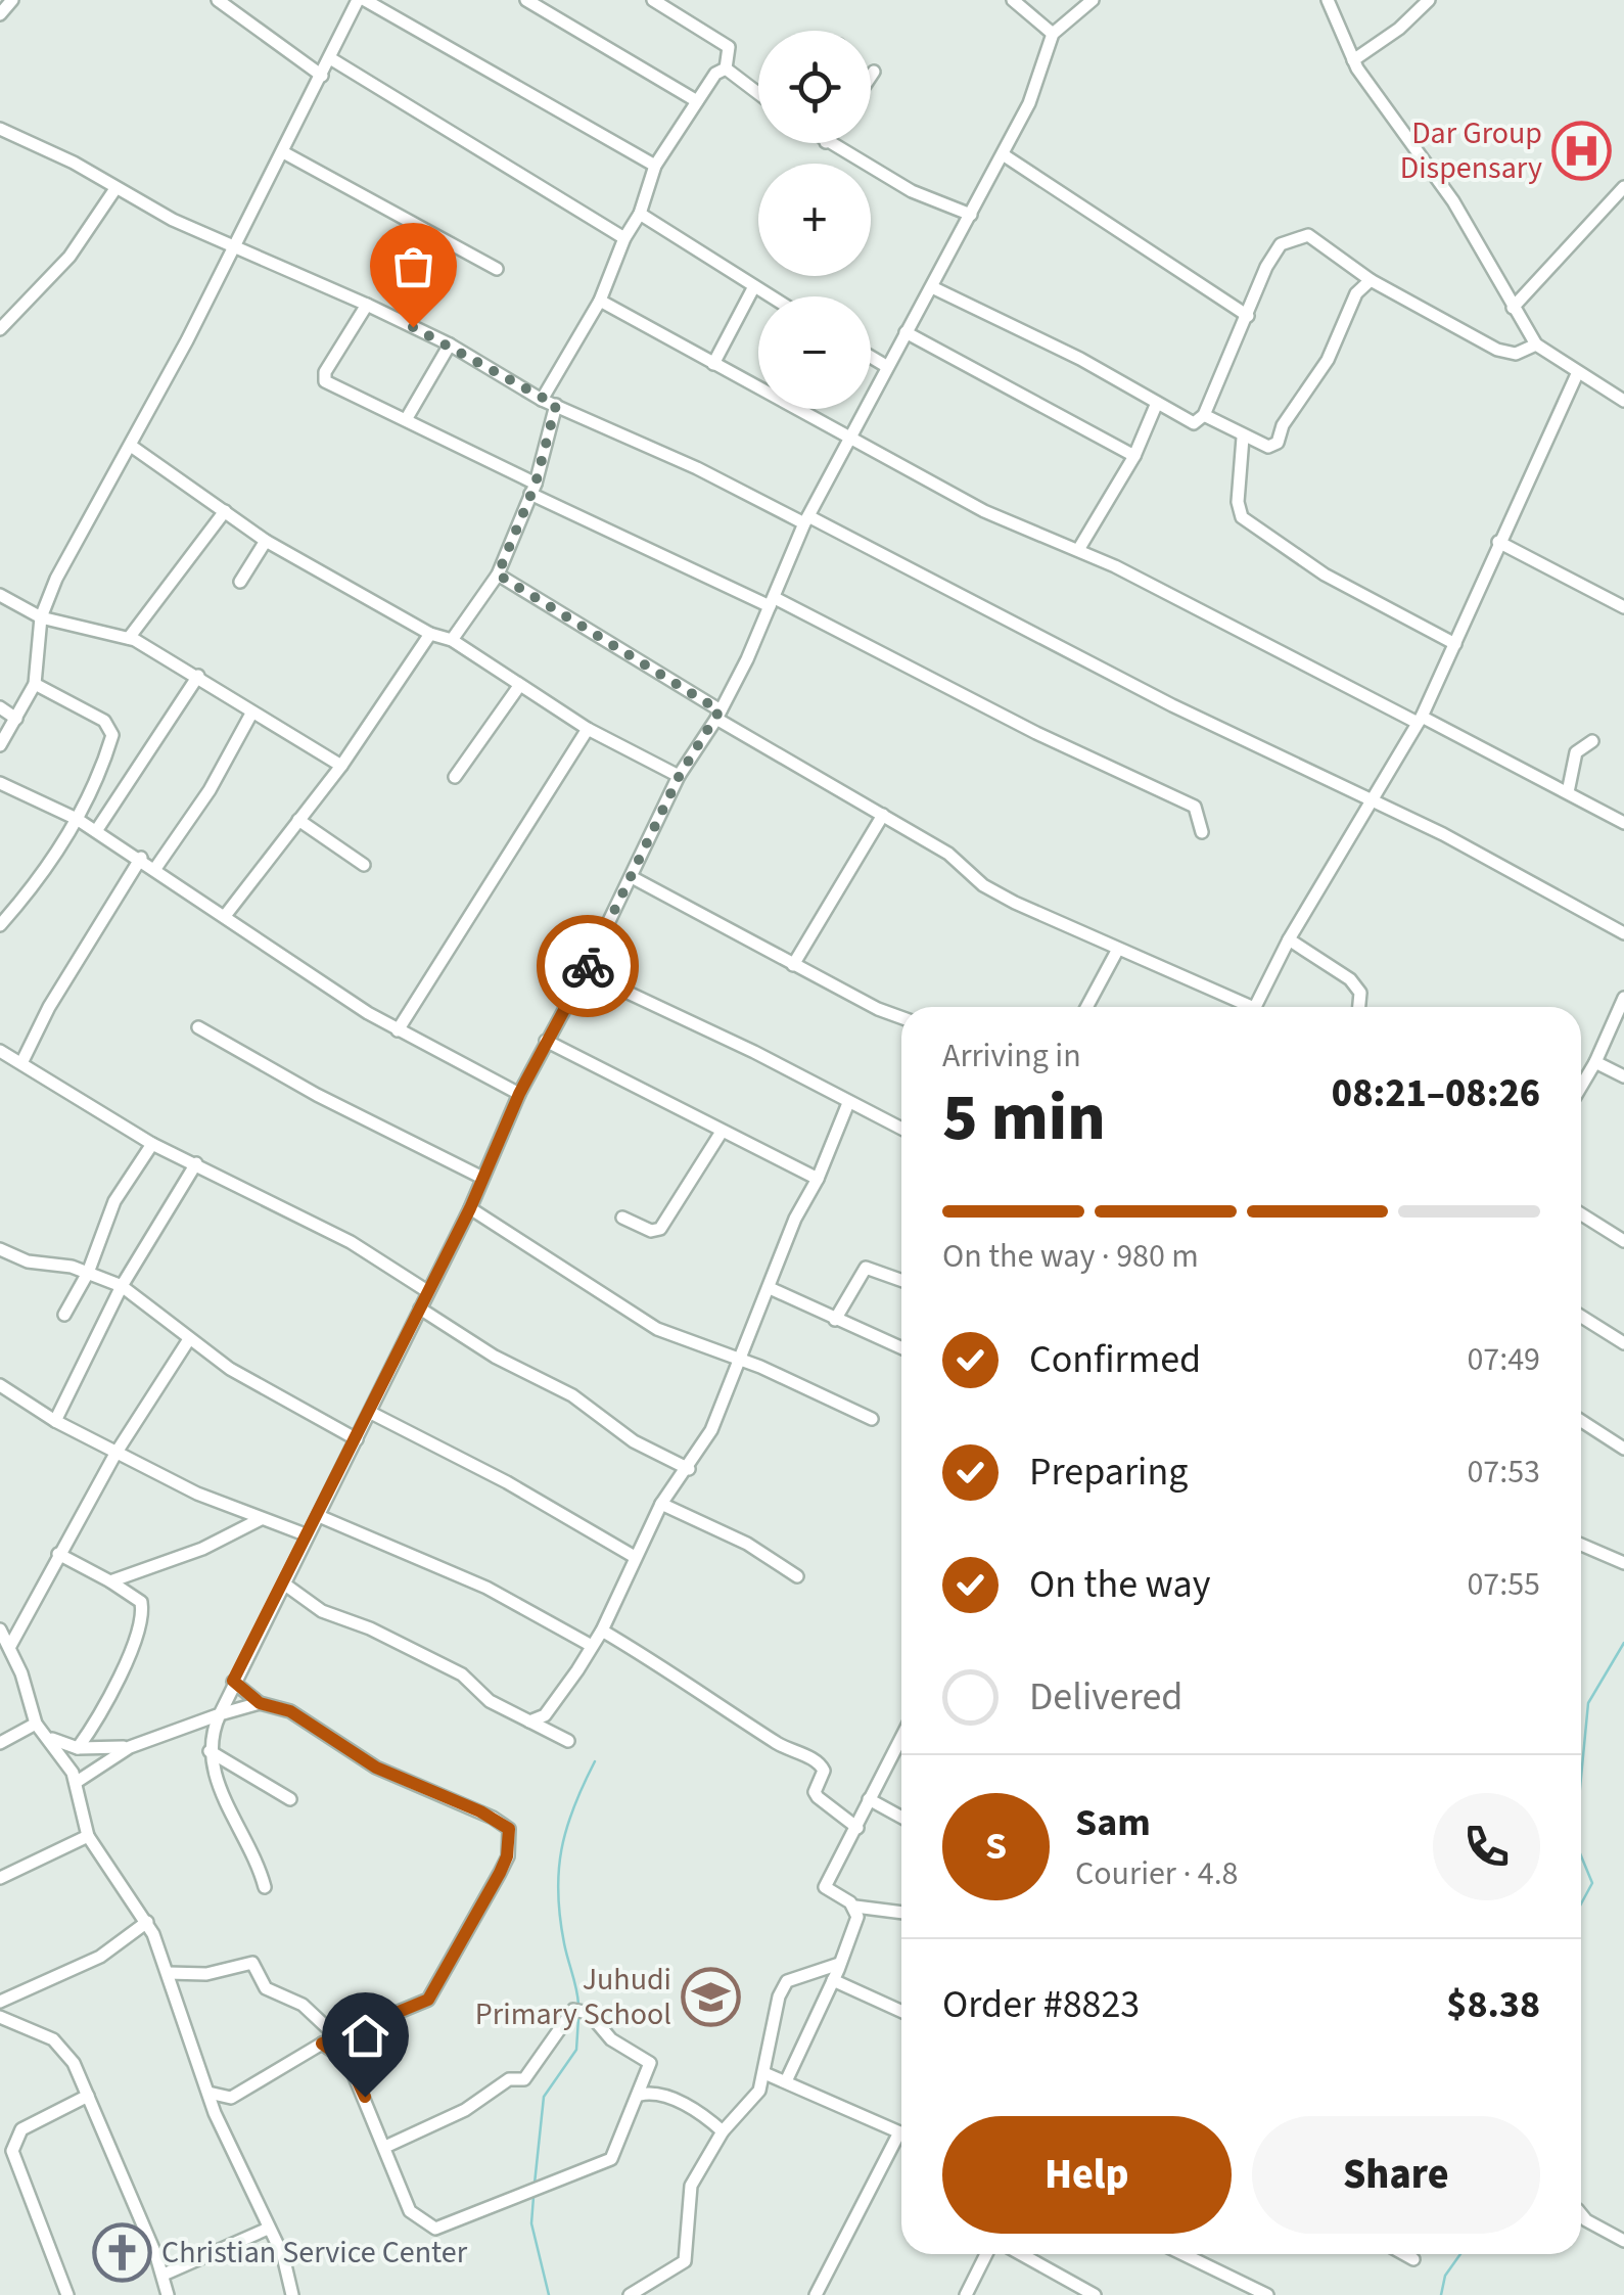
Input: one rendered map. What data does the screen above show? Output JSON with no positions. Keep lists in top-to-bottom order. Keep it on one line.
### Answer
{"places":{"hospital":["Dar Group Dispensary"],"school or university":["Juhudi Primary School"],"church":["Christian Service Center"]},"page":{"map_buttons":["+","−"],"heading":["5 min","Arriving in","08:21–08:26"],"panel":["Sam","Courier · 4.8","Order #8823","$8.38"],"bar":"On the way · 980 m","list":[["Confirmed","07:49"],["Preparing","07:53"],["On the way","07:55"],"Delivered"],"round":"S","buttons":["Help","Share"]}}
